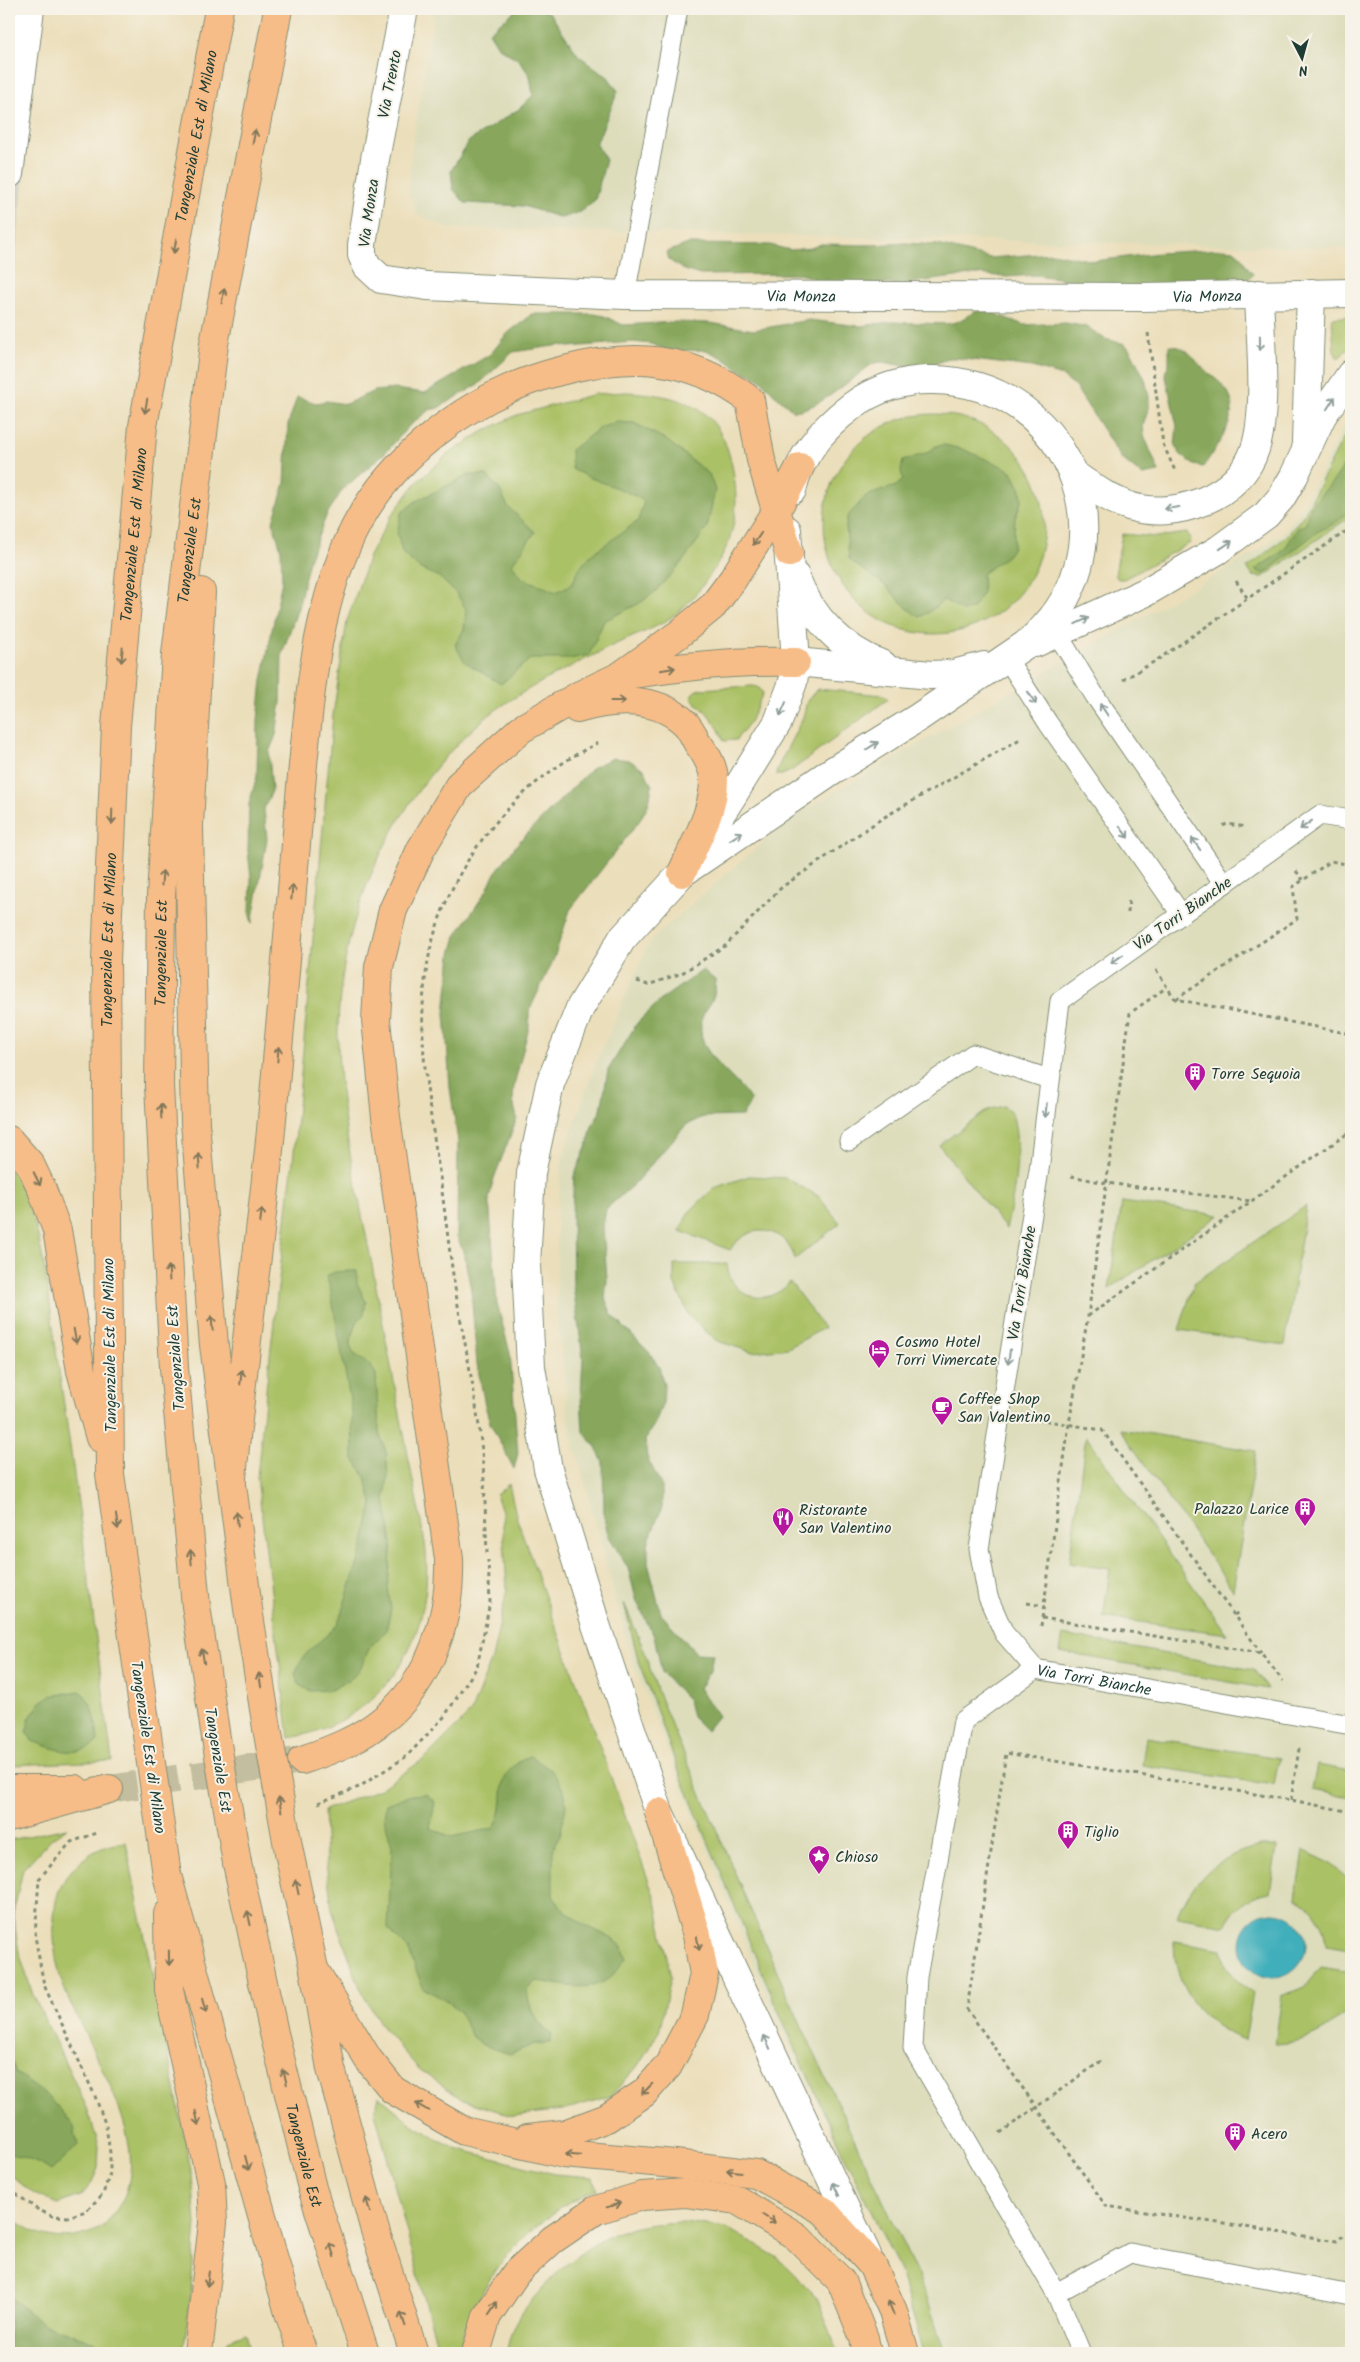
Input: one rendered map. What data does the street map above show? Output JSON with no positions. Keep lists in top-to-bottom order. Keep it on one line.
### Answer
{"streets":{"main road":["Tangenziale Est di Milano","Tangenziale Est"],"street":["Via Trento","Via Monza"],"lane":["Via Torri Bianche"]},"crossings":[["Via Trento","Via Monza"]],"one_way":["Via Torri Bianche"],"places":{"building":["Torre Sequoia","Palazzo Larice","Tiglio","Acero"],"hotel":["Cosmo Hotel Torri Vimercate"],"cafe":["Coffee Shop San Valentino"],"restaurant":["Ristorante San Valentino"],"place":["Chioso"]},"north":"bottom"}
